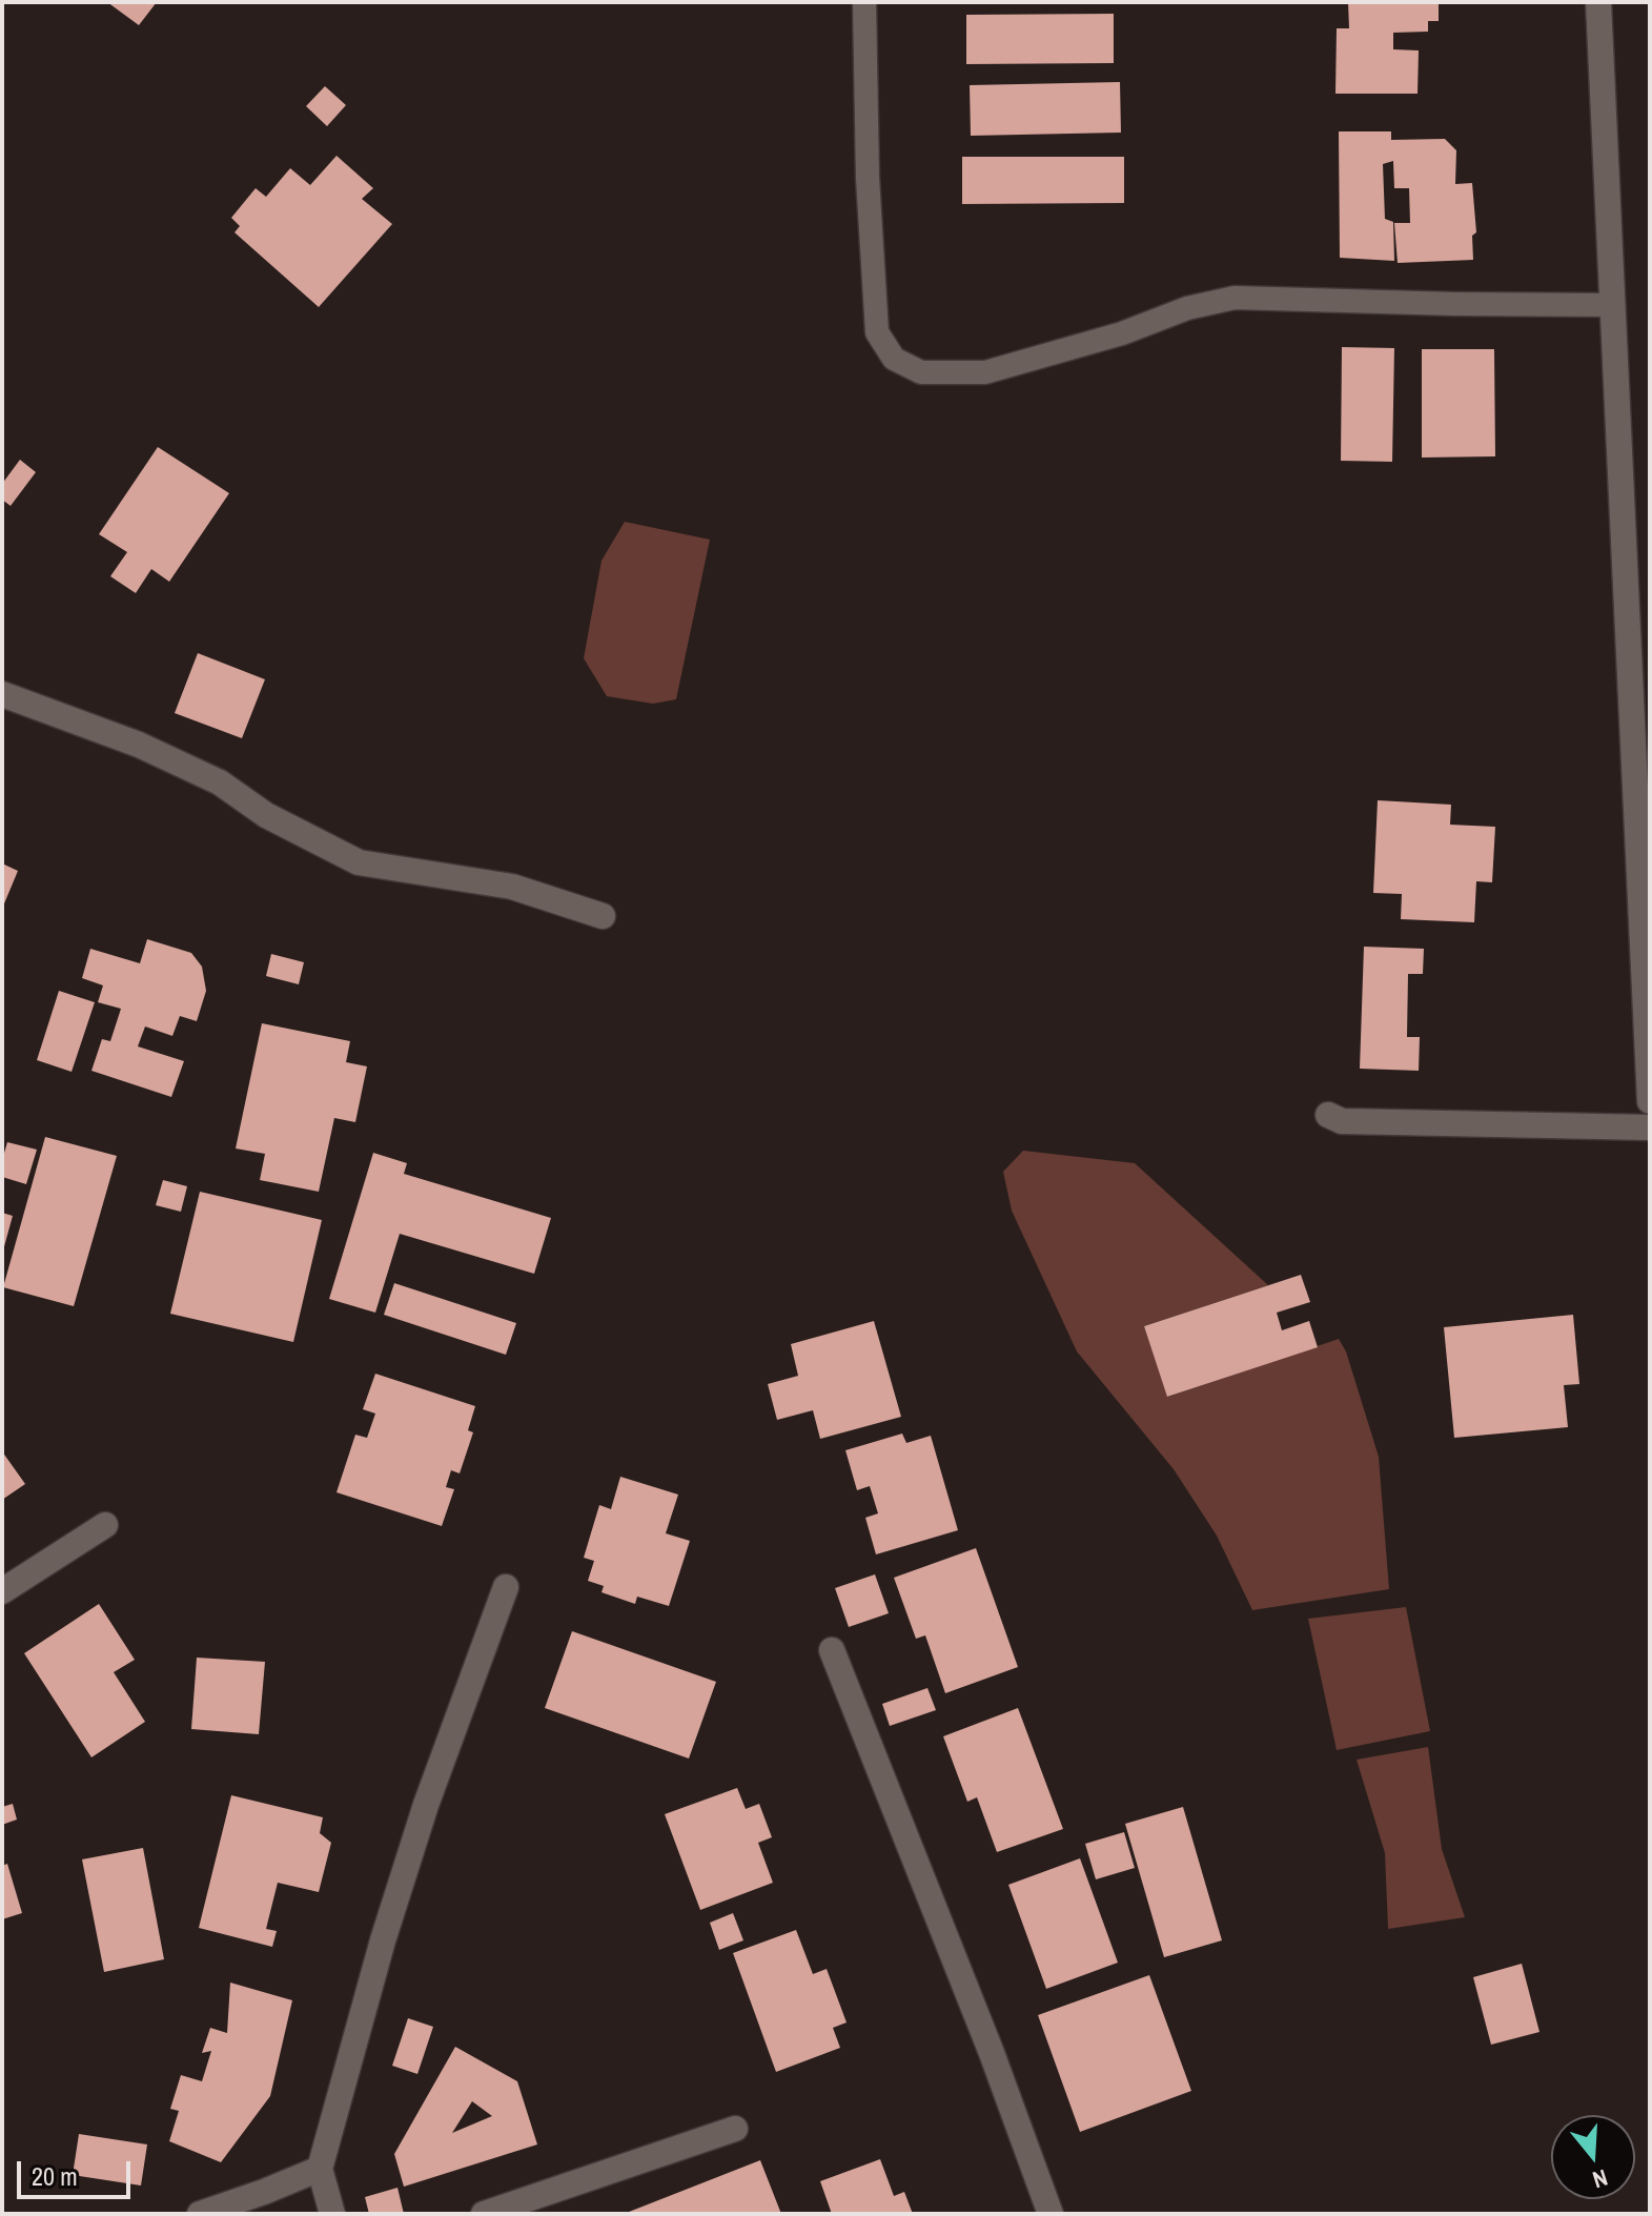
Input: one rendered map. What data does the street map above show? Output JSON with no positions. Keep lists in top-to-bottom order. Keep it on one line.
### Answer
{"scale_bar":"20 m","north":"bottom"}
